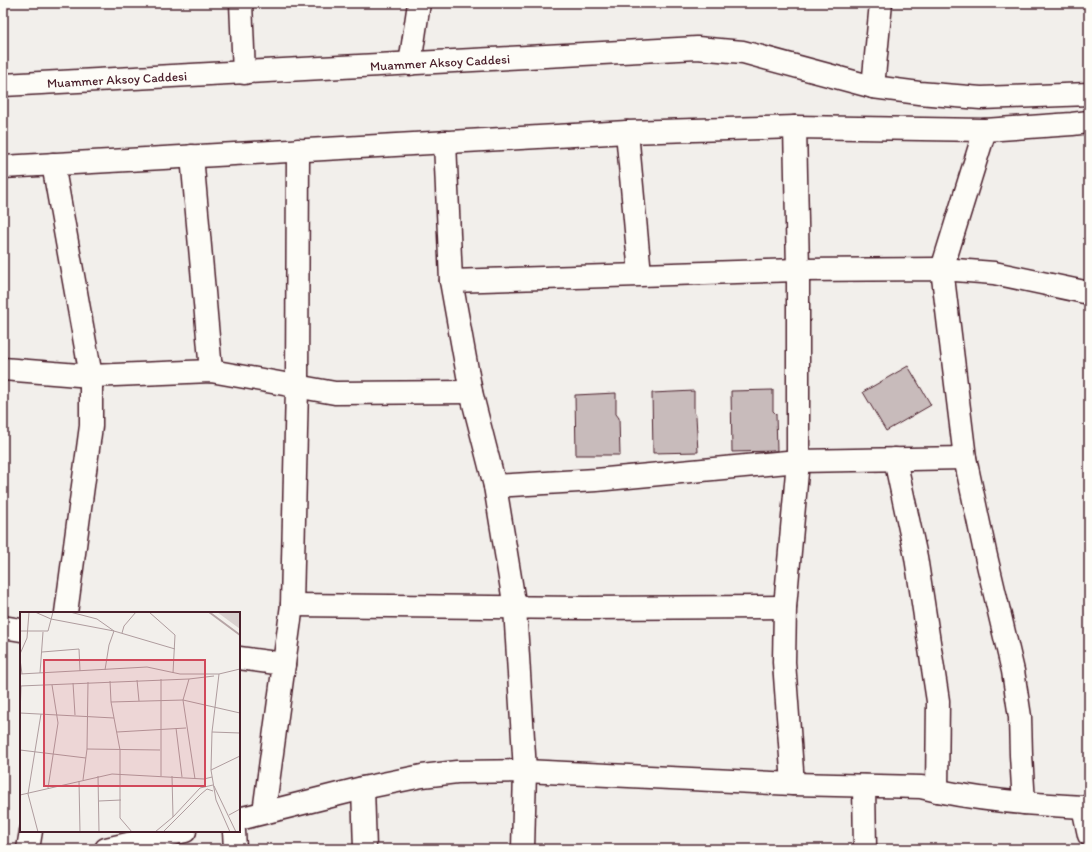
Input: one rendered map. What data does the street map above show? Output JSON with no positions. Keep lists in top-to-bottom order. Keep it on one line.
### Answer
{"streets":{"street":["Muammer Aksoy Caddesi"]}}
